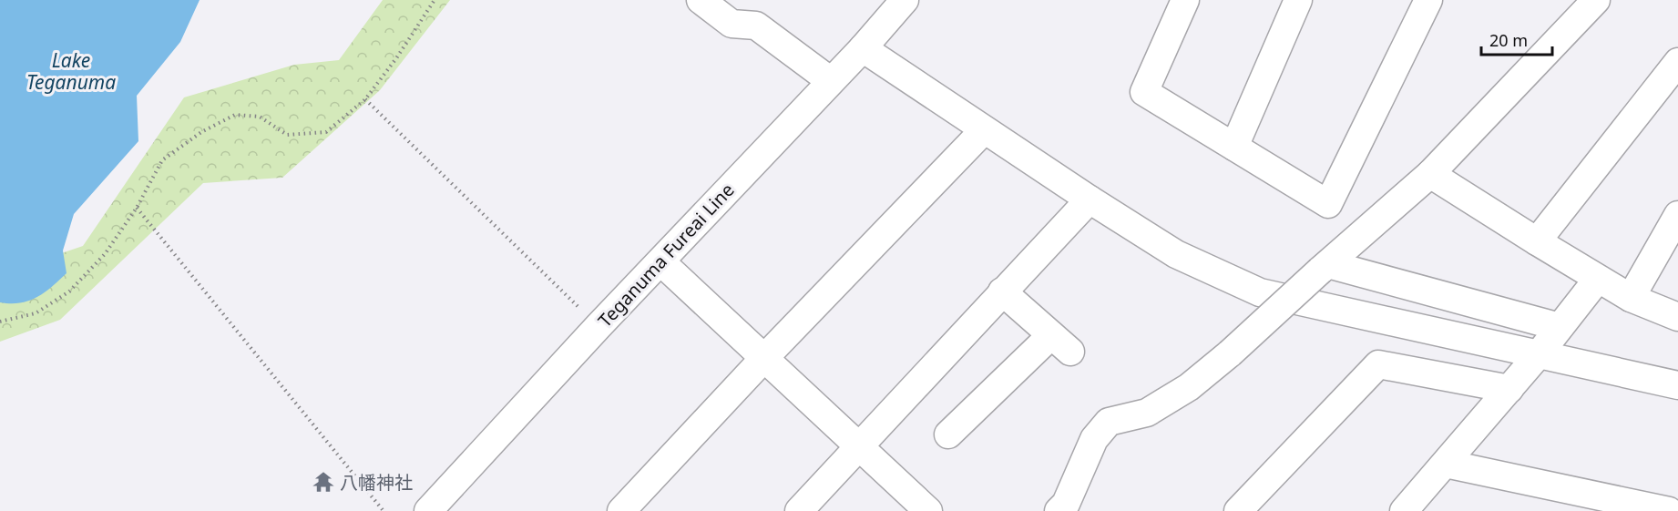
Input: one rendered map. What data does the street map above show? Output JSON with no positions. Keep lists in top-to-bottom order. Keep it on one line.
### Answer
{"streets":{"street":["Teganuma Fureai Line"]},"water":["Lake Teganuma"],"places":{"temple":["八幡神社"]},"scale_bar":"20 m"}
